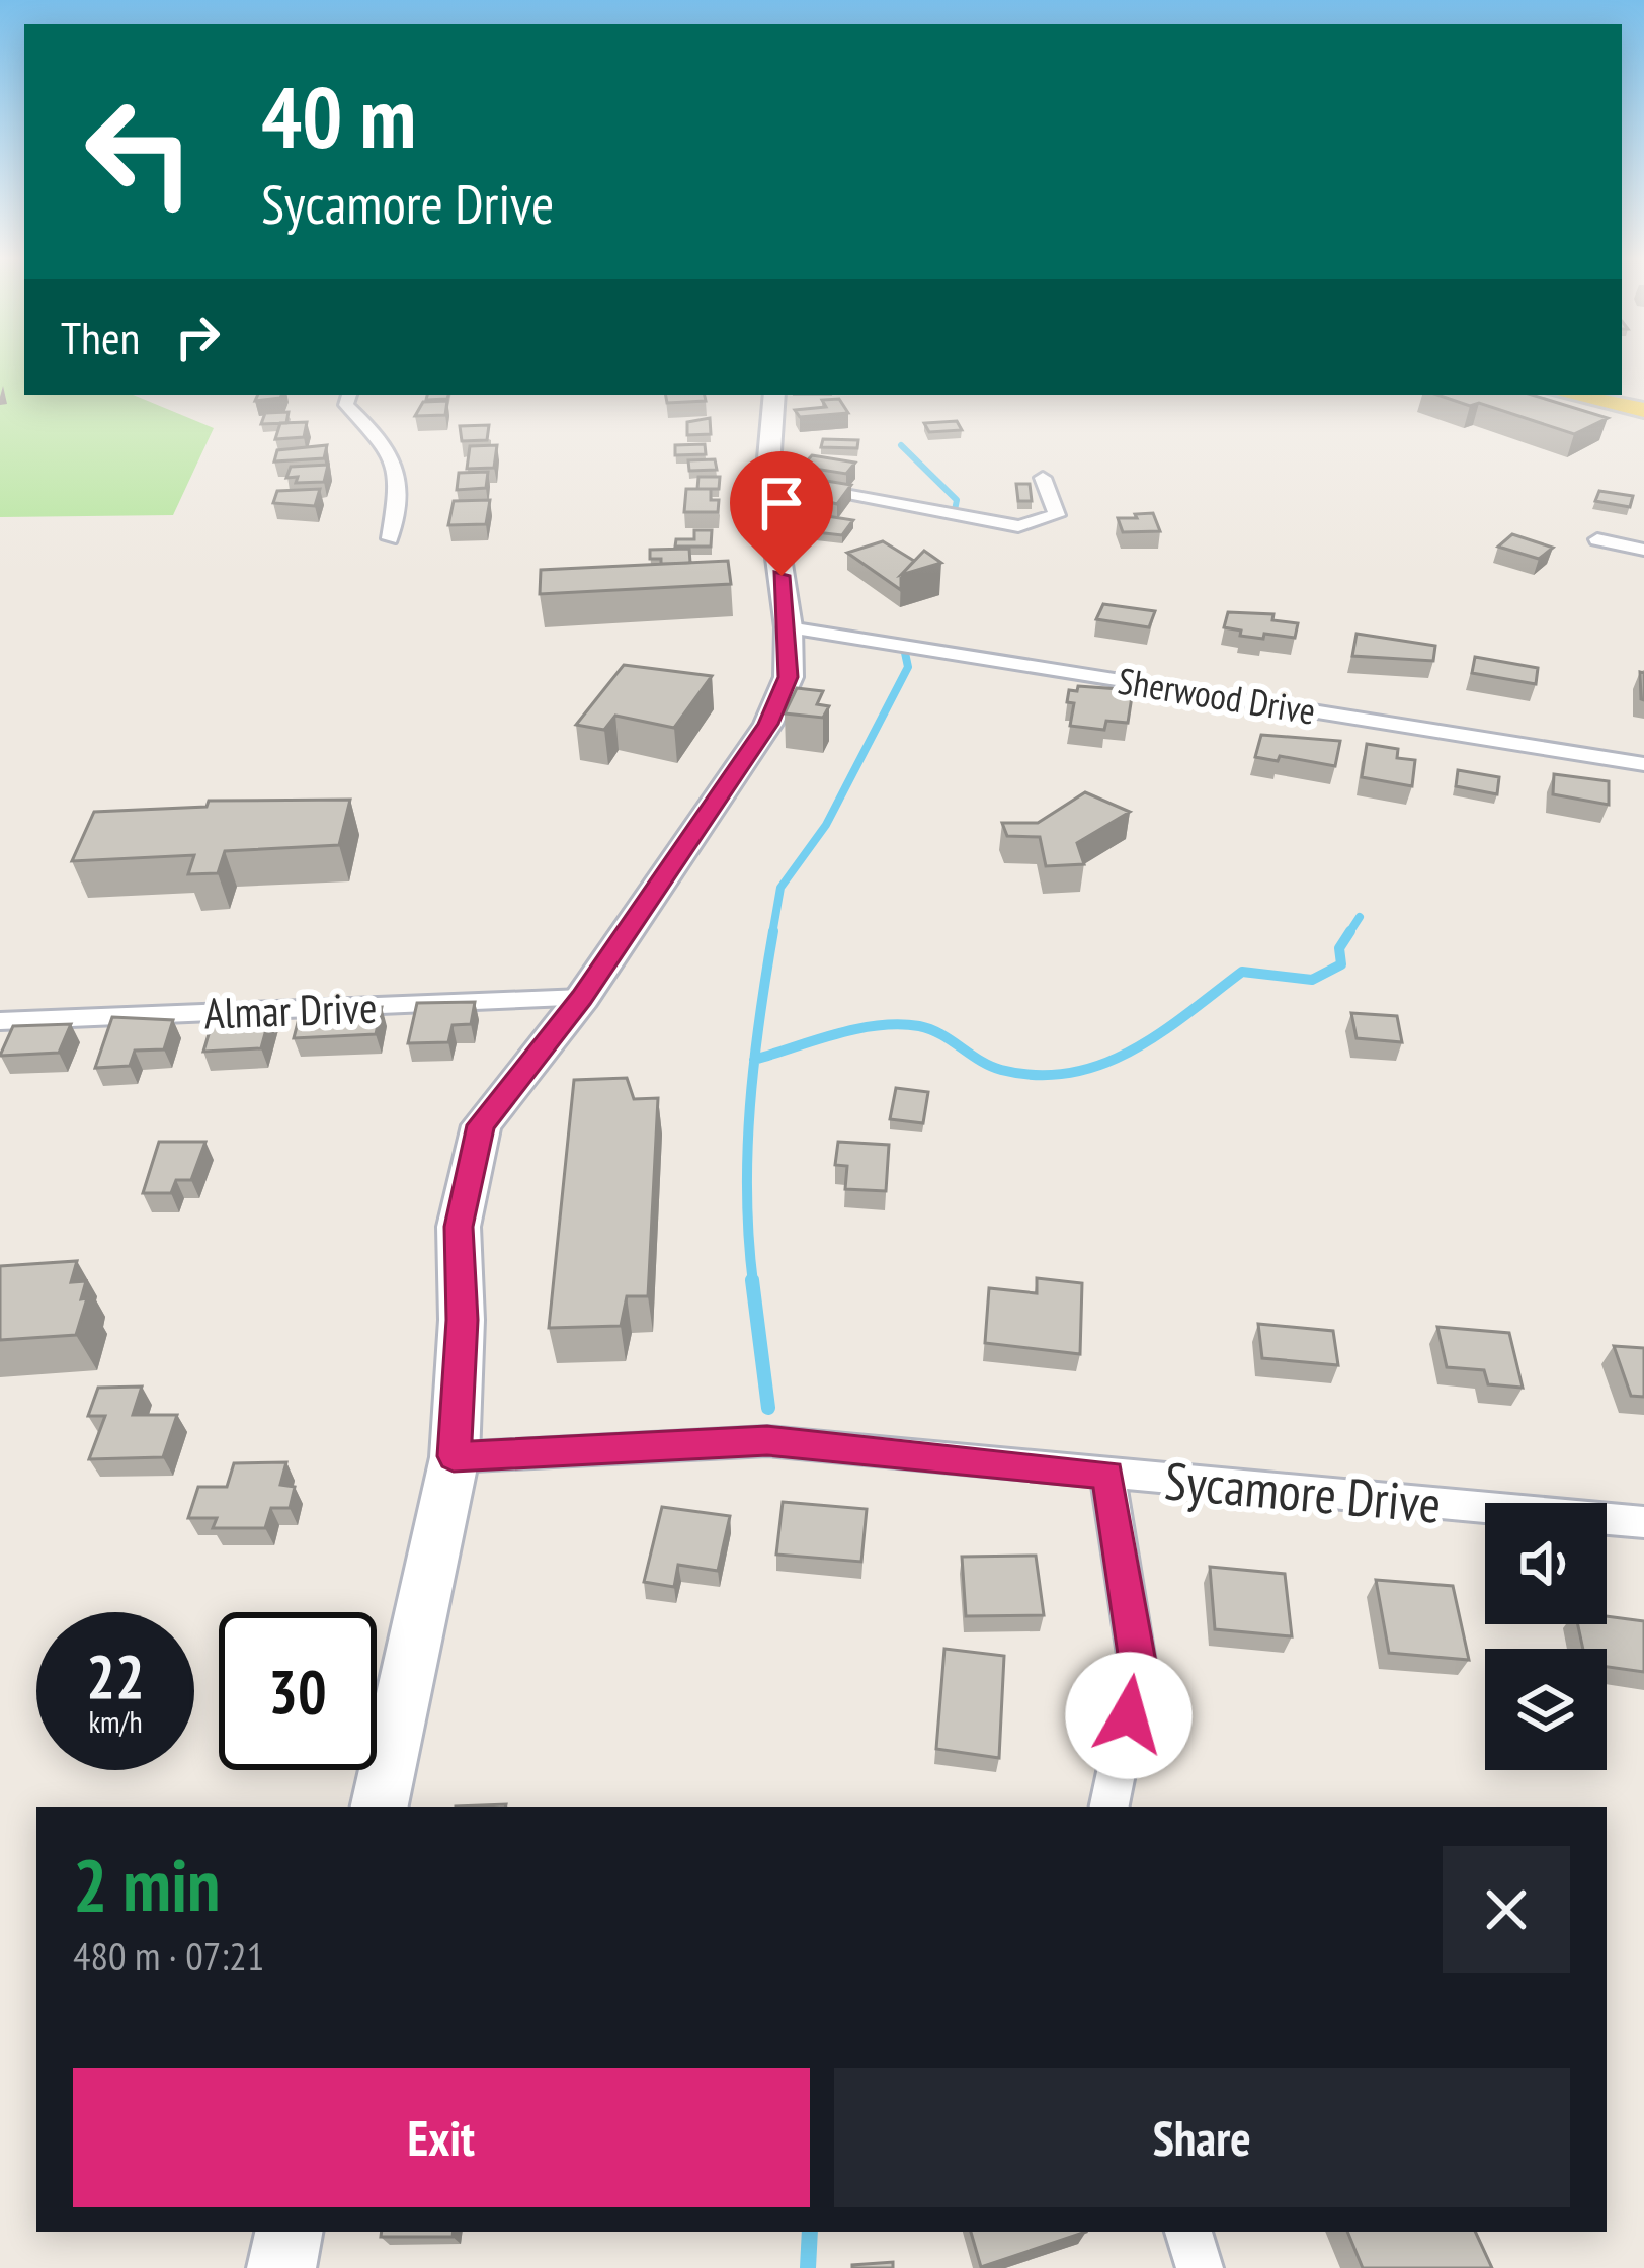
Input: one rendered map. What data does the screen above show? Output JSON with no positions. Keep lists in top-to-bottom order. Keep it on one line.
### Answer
{"streets":{"street":["Sherwood Drive","Almar Drive","Sycamore Drive"]},"page":{"turn":["40 m","Sycamore Drive"],"then":"Then","speed":"22 km/h","limit":"30","heading":["2 min","480 m · 07:21"],"buttons":["Exit","Share"]}}
